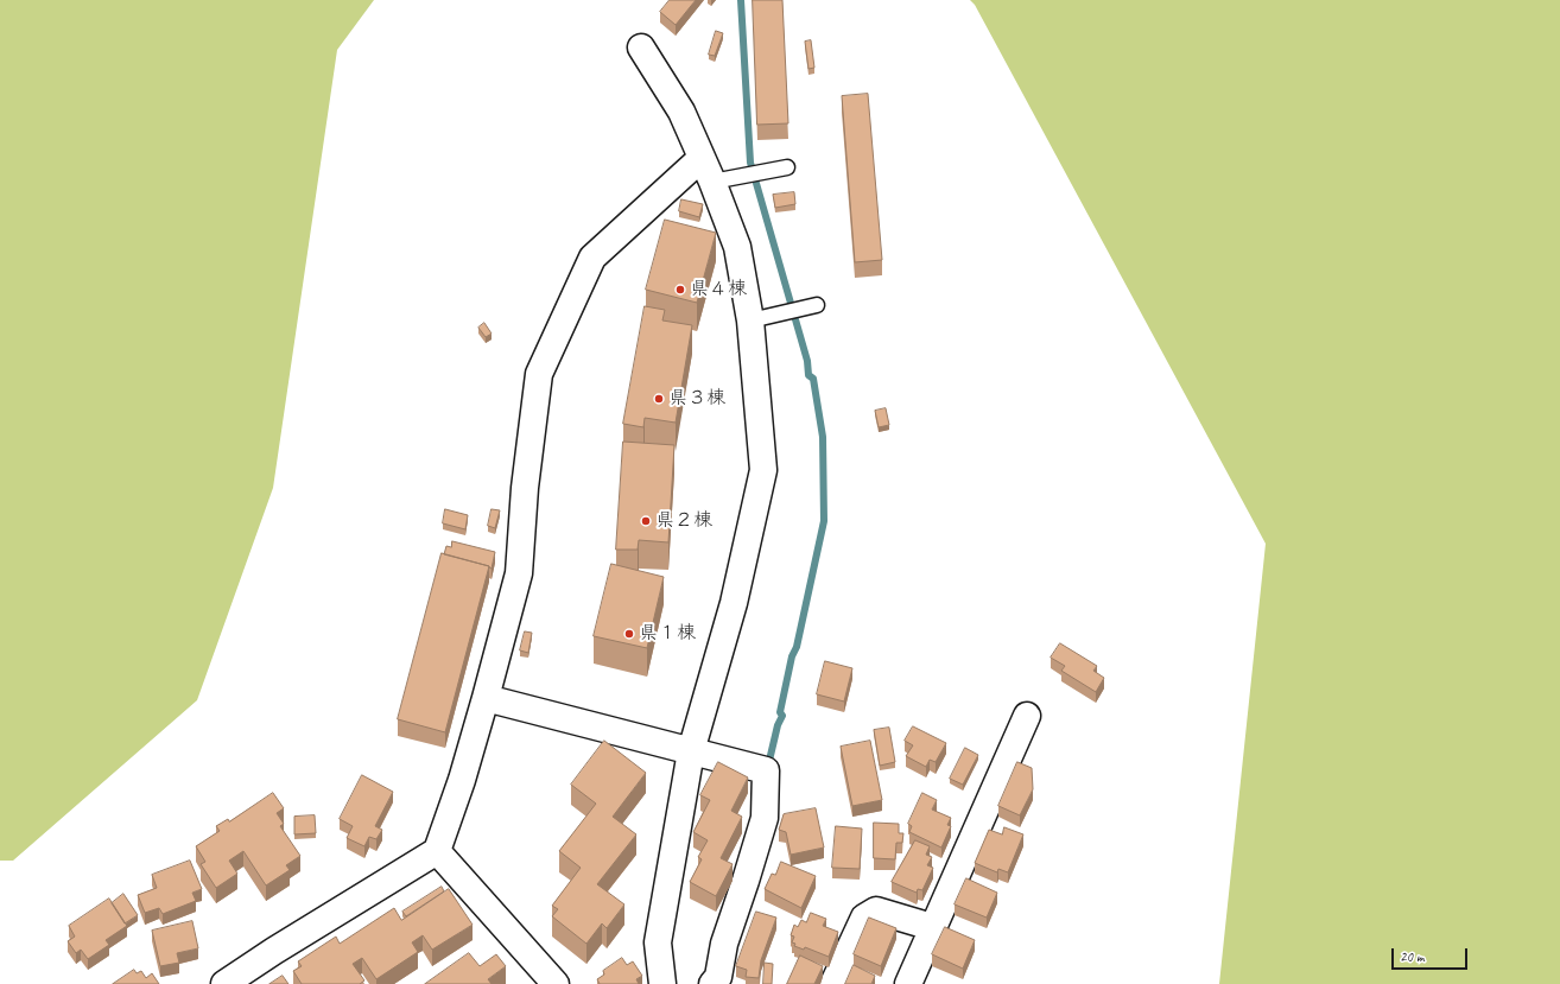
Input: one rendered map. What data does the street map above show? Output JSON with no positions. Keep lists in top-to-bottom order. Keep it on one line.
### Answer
{"places":["県４棟","県３棟","県２棟","県１棟"],"scale_bar":"20 m"}
